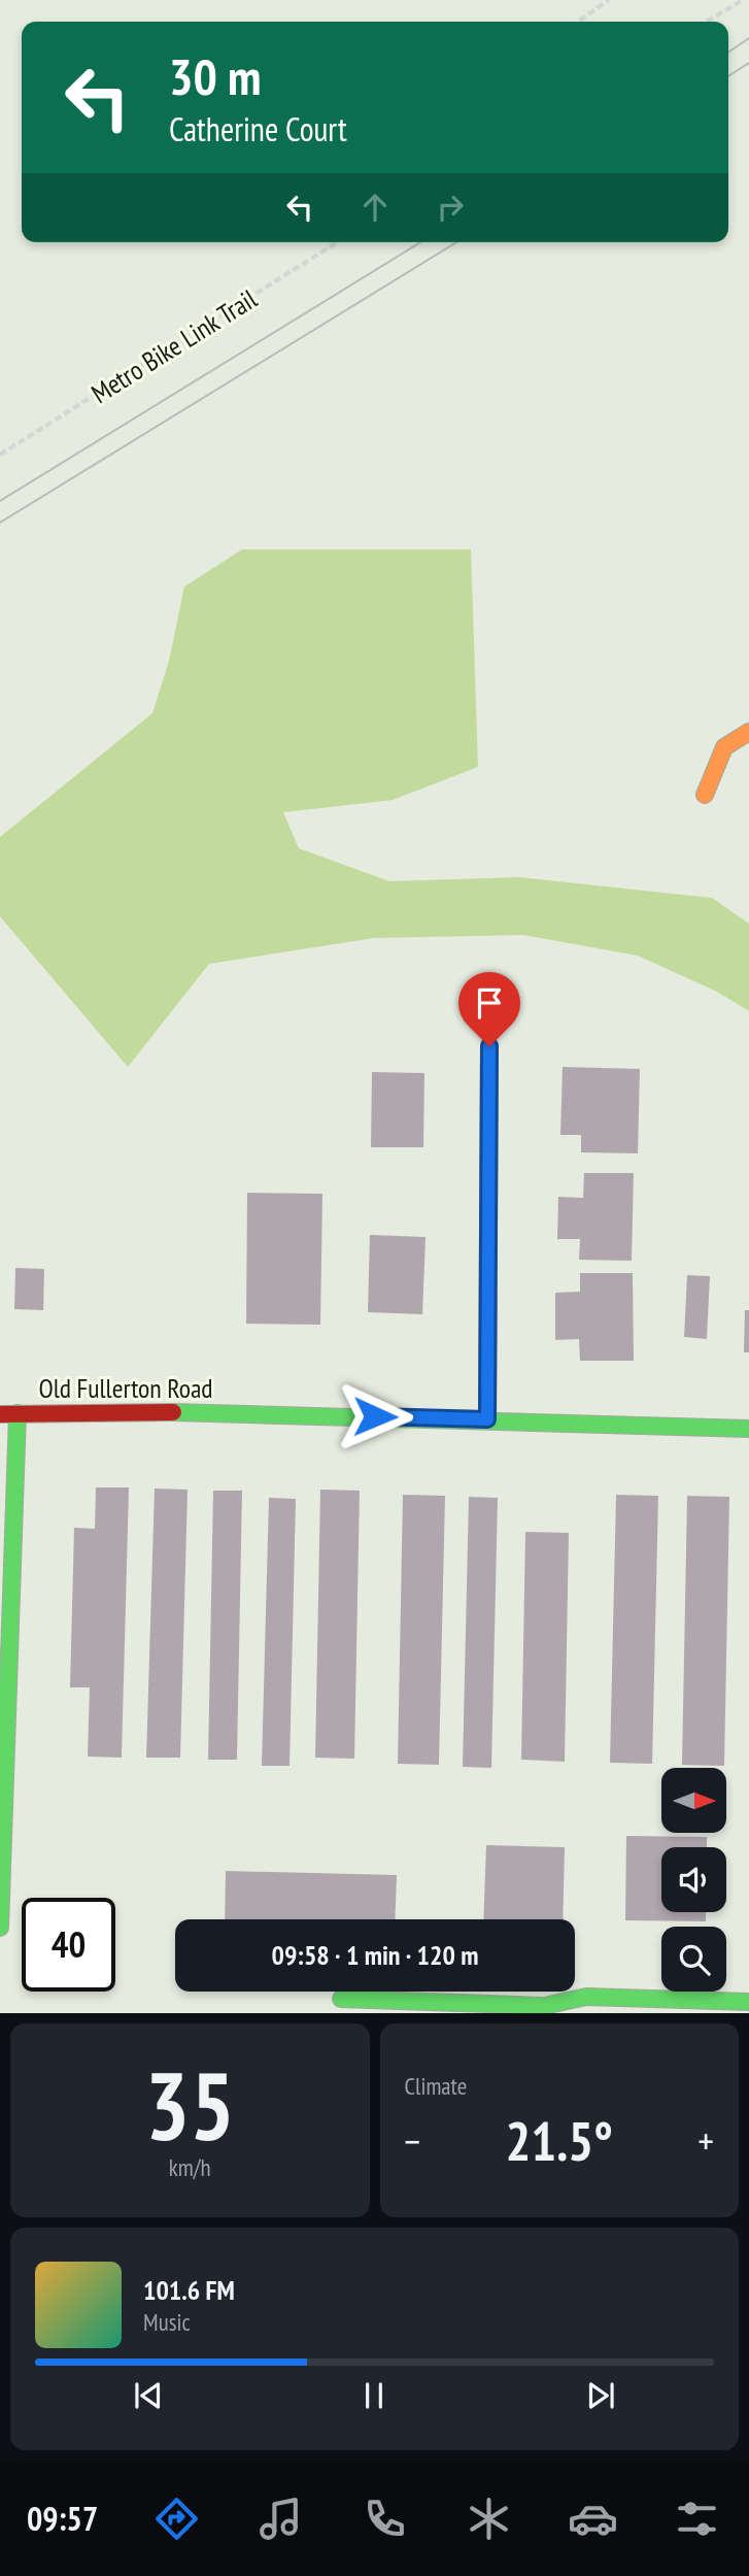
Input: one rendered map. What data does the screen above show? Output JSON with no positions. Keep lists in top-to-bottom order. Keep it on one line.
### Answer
{"streets":{"street":["Old Fullerton Road"],"path":["Metro Bike Link Trail"]},"north":"right","page":{"turn":["30 m","Catherine Court"],"limit":"40","trip":"09:58 · 1 min · 120 m","tile":[["35","km/h"],"Climate"],"heat":["−","21.5°","+"],"song":["101.6 FM","Music"],"tabs":"09:57"}}
